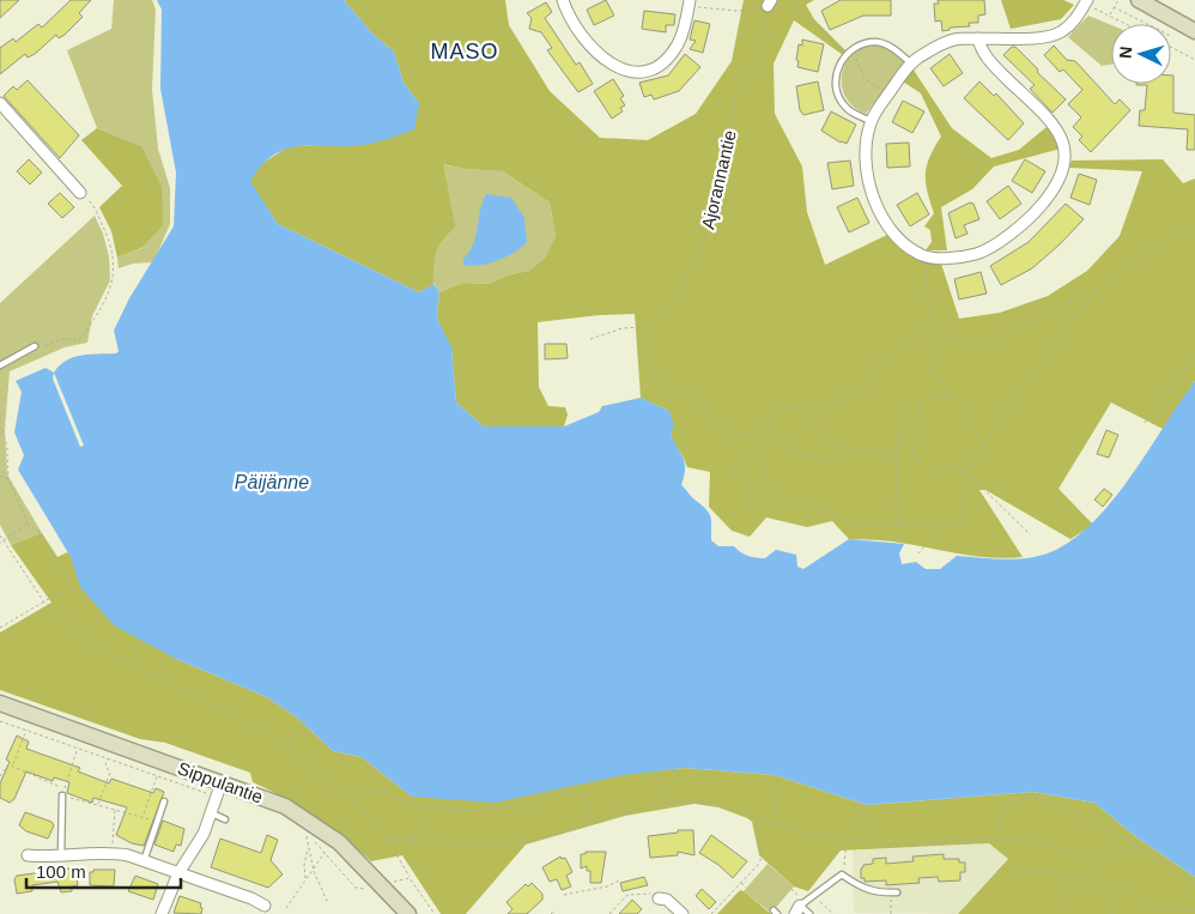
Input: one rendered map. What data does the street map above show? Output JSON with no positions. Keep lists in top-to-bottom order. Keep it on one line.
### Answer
{"streets":{"street":["Sippulantie"],"path":["Ajorannantie"]},"districts":["MASO"],"water":["Päijänne"],"scale_bar":"100 m","north":"left"}
